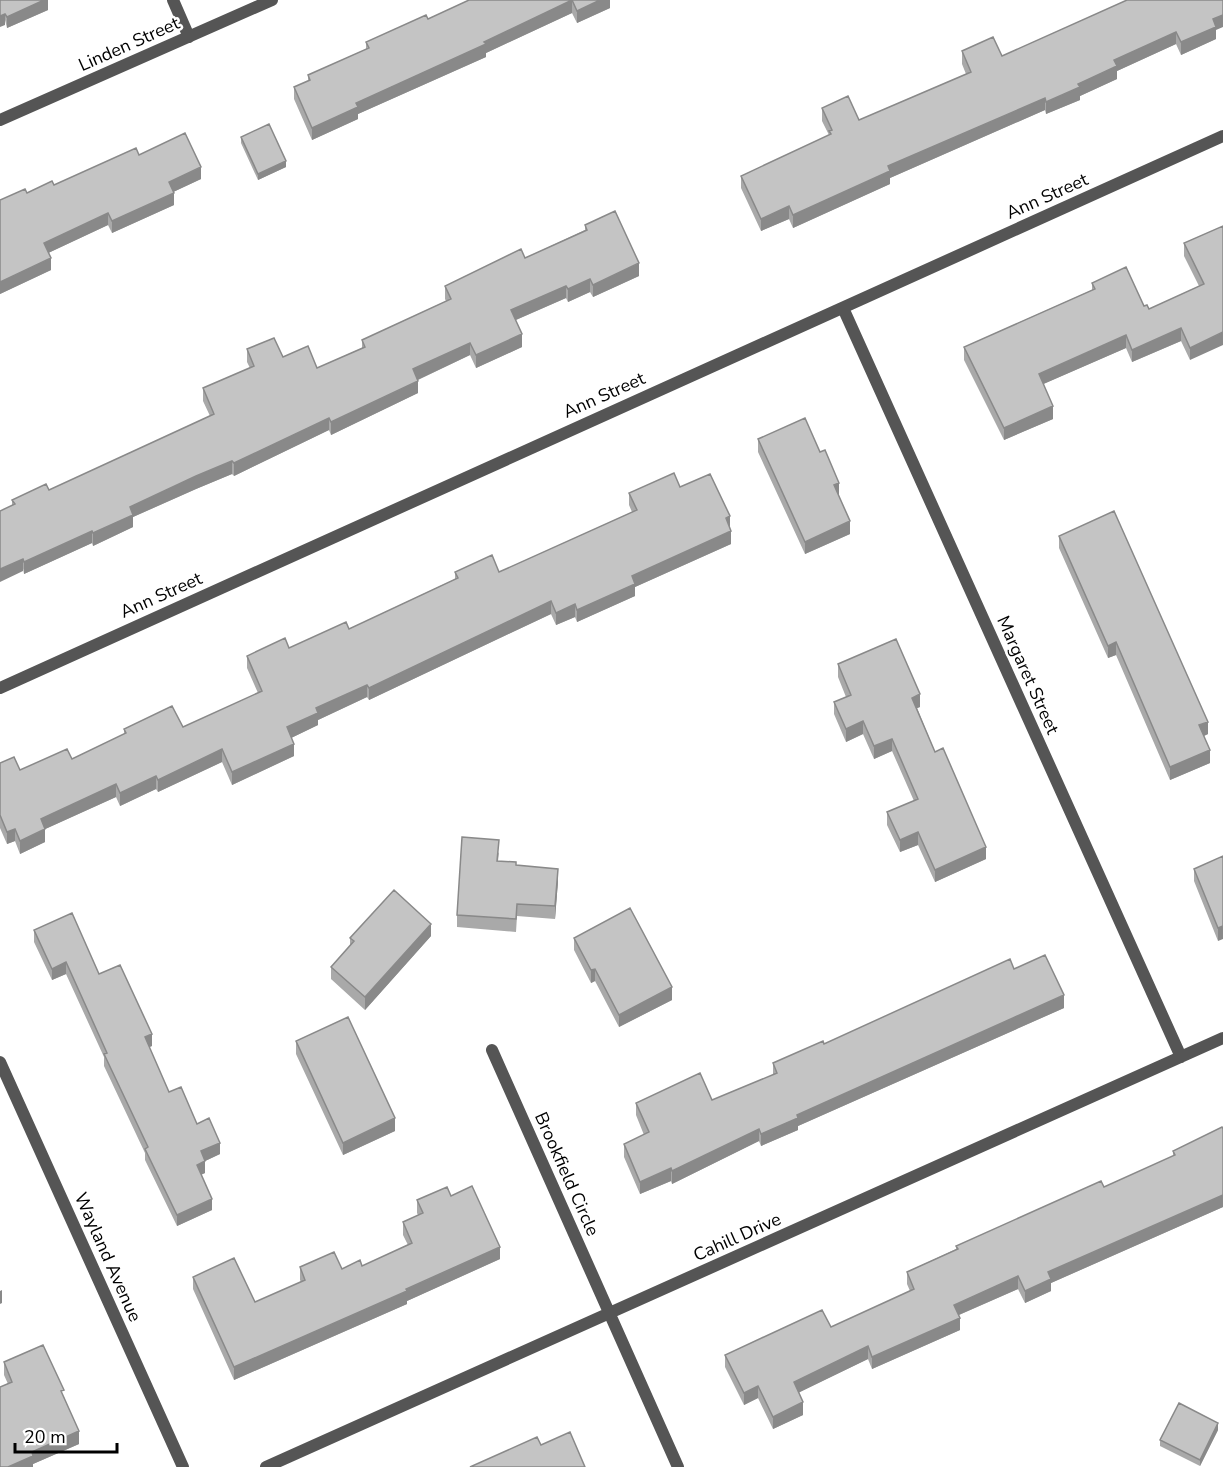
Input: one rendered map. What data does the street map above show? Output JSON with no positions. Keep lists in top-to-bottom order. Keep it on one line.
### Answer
{"streets":{"street":["Linden Street","Ann Street","Margaret Street","Brookfield Circle","Cahill Drive","Wayland Avenue"]},"crossings":[["Ann Street","Margaret Street"],["Margaret Street","Cahill Drive"],["Brookfield Circle","Cahill Drive"]],"scale_bar":"20 m"}
